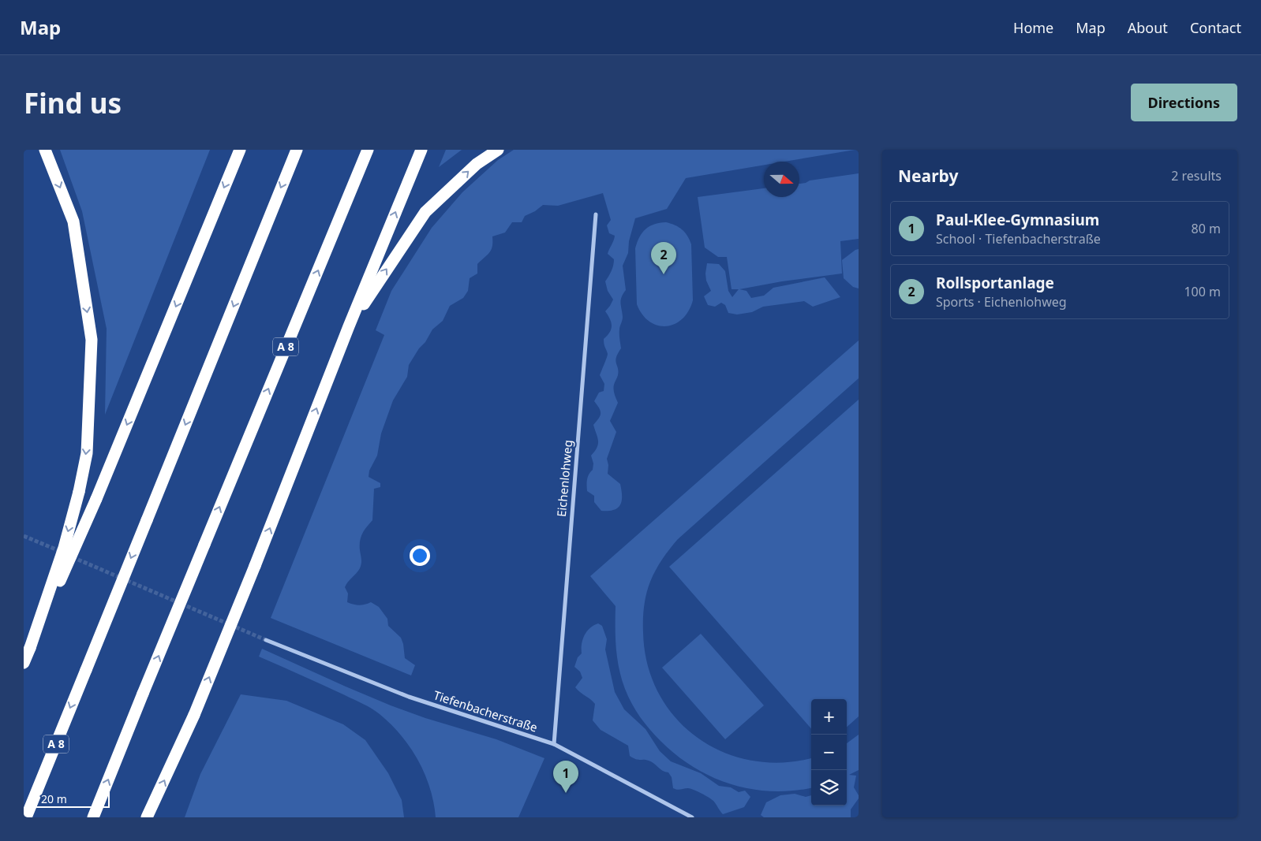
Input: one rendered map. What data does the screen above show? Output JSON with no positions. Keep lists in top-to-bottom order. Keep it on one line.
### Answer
{"streets":{"highway":["A 8"],"street":["Eichenlohweg","Tiefenbacherstraße"]},"crossings":[["Eichenlohweg","Tiefenbacherstraße"]],"scale_bar":"20 m","north":"right","page":{"header":"Map","nav":["Home","Map","About","Contact"],"buttons":"Directions","title":"Find us","heading":["Nearby","2 results"],"list":[{"mark":"1","name":"Paul-Klee-Gymnasium","note":"School · Tiefenbacherstraße","value":"80 m"},{"mark":"2","name":"Rollsportanlage","note":"Sports · Eichenlohweg","value":"100 m"}],"pins":["2","1"],"map_buttons":["+","−"],"scale":"20 m"}}
